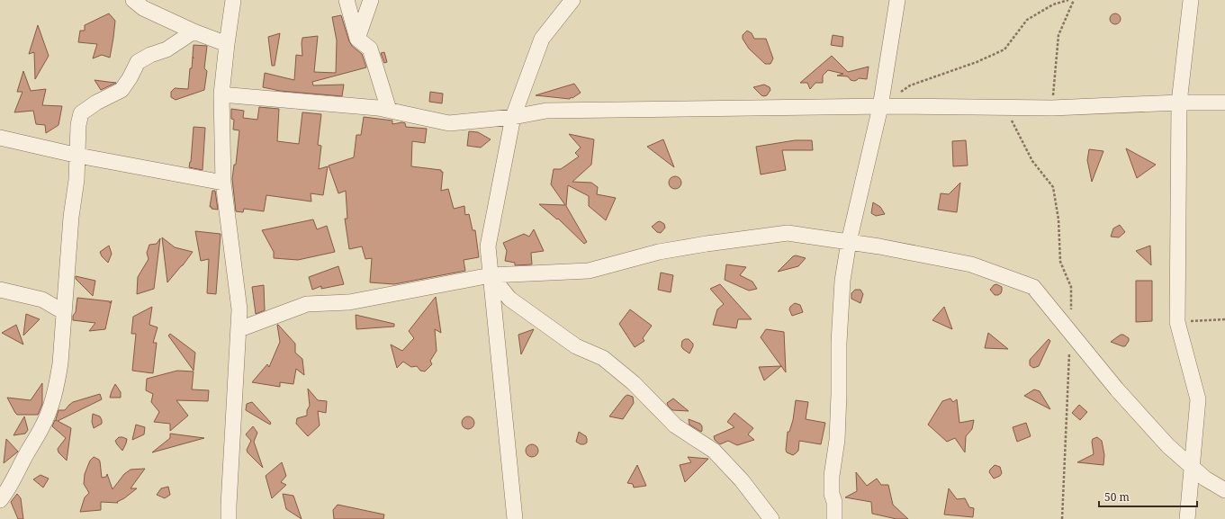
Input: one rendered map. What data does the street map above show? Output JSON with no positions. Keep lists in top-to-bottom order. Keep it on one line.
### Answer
{"scale_bar":"50 m"}
